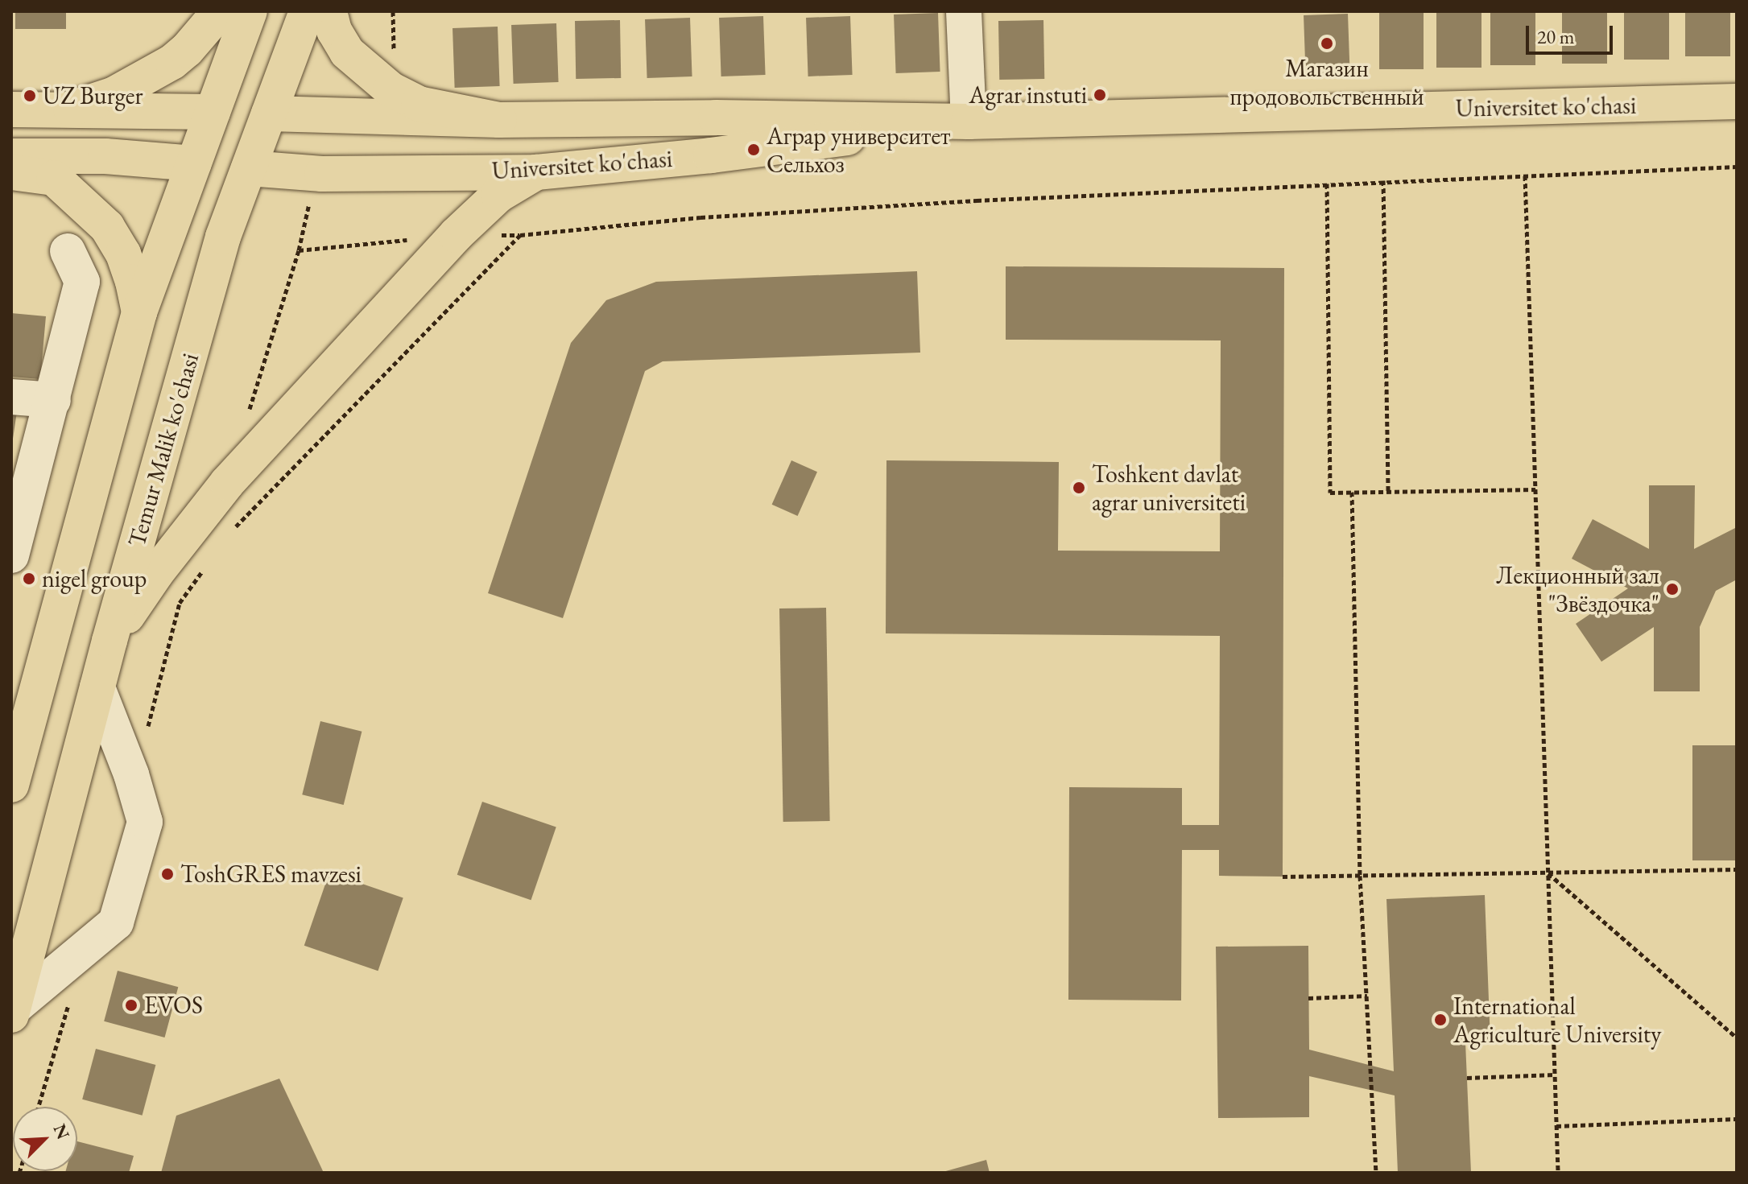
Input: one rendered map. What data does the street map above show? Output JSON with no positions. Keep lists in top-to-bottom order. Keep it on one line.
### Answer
{"streets":{"main road":["Universitet ko'chasi","Temur Malik ko'chasi"]},"crossings":[["Universitet ko'chasi","Temur Malik ko'chasi"]],"places":["Магазин продовольственный","Agrar instuti","UZ Burger","Аграр университет Сельхоз","Toshkent davlat agrar universiteti","nigel group","Лекционный зал \"Звёздочка\"","ToshGRES mavzesi","EVOS","International Agriculture University"],"scale_bar":"20 m","north":"top right"}
